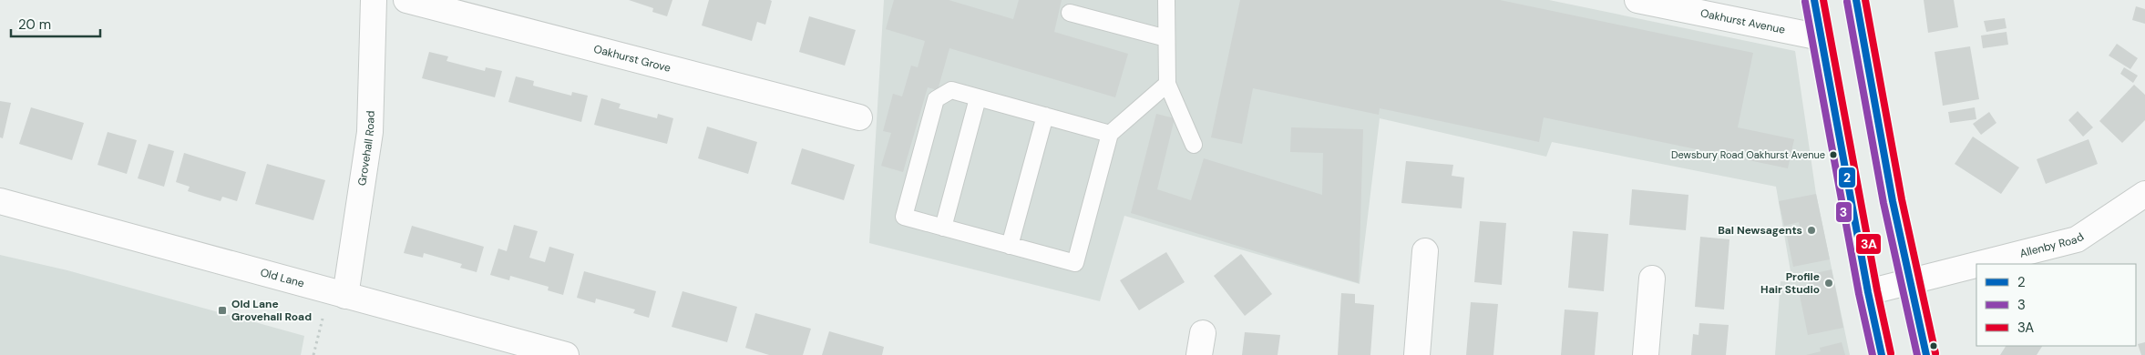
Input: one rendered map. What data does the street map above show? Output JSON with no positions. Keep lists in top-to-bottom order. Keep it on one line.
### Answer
{"streets":{"street":["Oakhurst Avenue","Oakhurst Grove","Grovehall Road","Allenby Road","Old Lane"]},"crossings":[["Grovehall Road","Old Lane"]],"places":{"other":["Dewsbury Road Oakhurst Avenue","Bal Newsagents","Profile Hair Studio"],"transit":["Old Lane Grovehall Road"]},"lines":["transit line 2","transit line 3A","transit line 3"],"legend":["2","3","3A"],"scale_bar":"20 m"}
